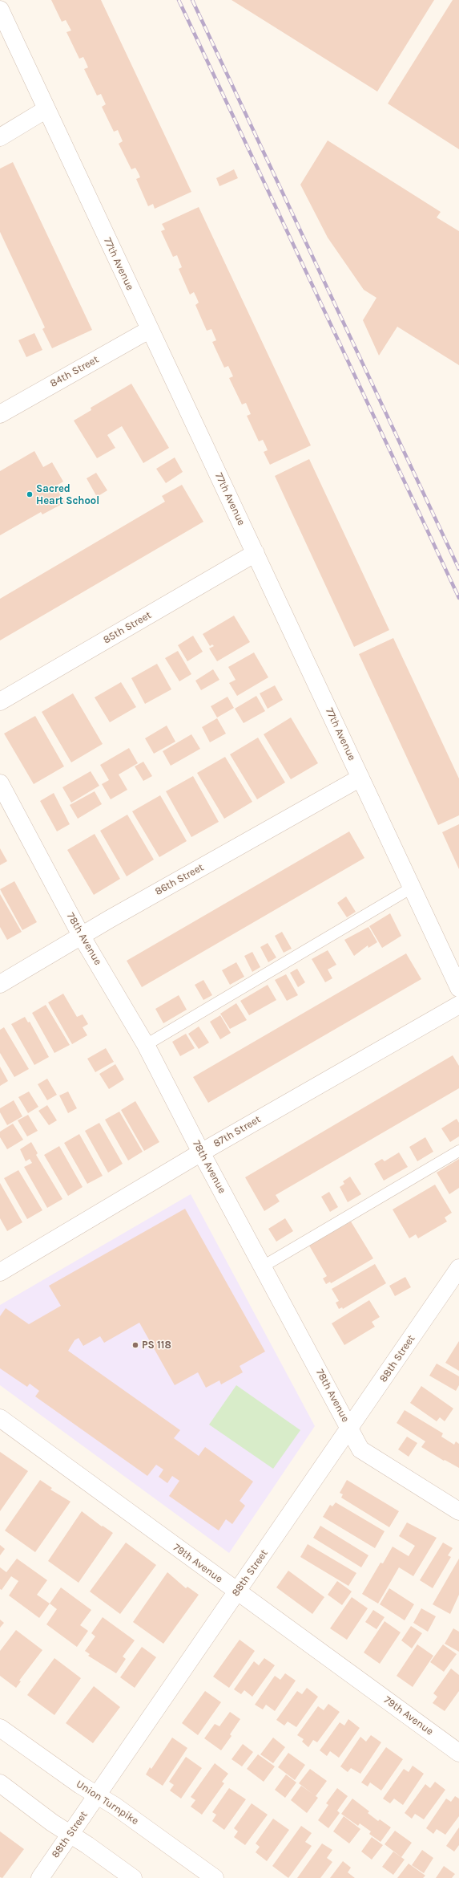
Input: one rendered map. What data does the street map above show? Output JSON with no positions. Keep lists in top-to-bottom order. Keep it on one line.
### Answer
{"streets":{"street":["77th Avenue","84th Street","85th Street","86th Street","78th Avenue","87th Street","88th Street","79th Avenue","Union Turnpike"]},"crossings":[["77th Avenue","84th Street"],["77th Avenue","85th Street"],["77th Avenue","86th Street"],["86th Street","78th Avenue"],["78th Avenue","87th Street"],["78th Avenue","88th Street"],["88th Street","79th Avenue"],["88th Street","Union Turnpike"]],"places":["Sacred Heart School","PS 118"]}
